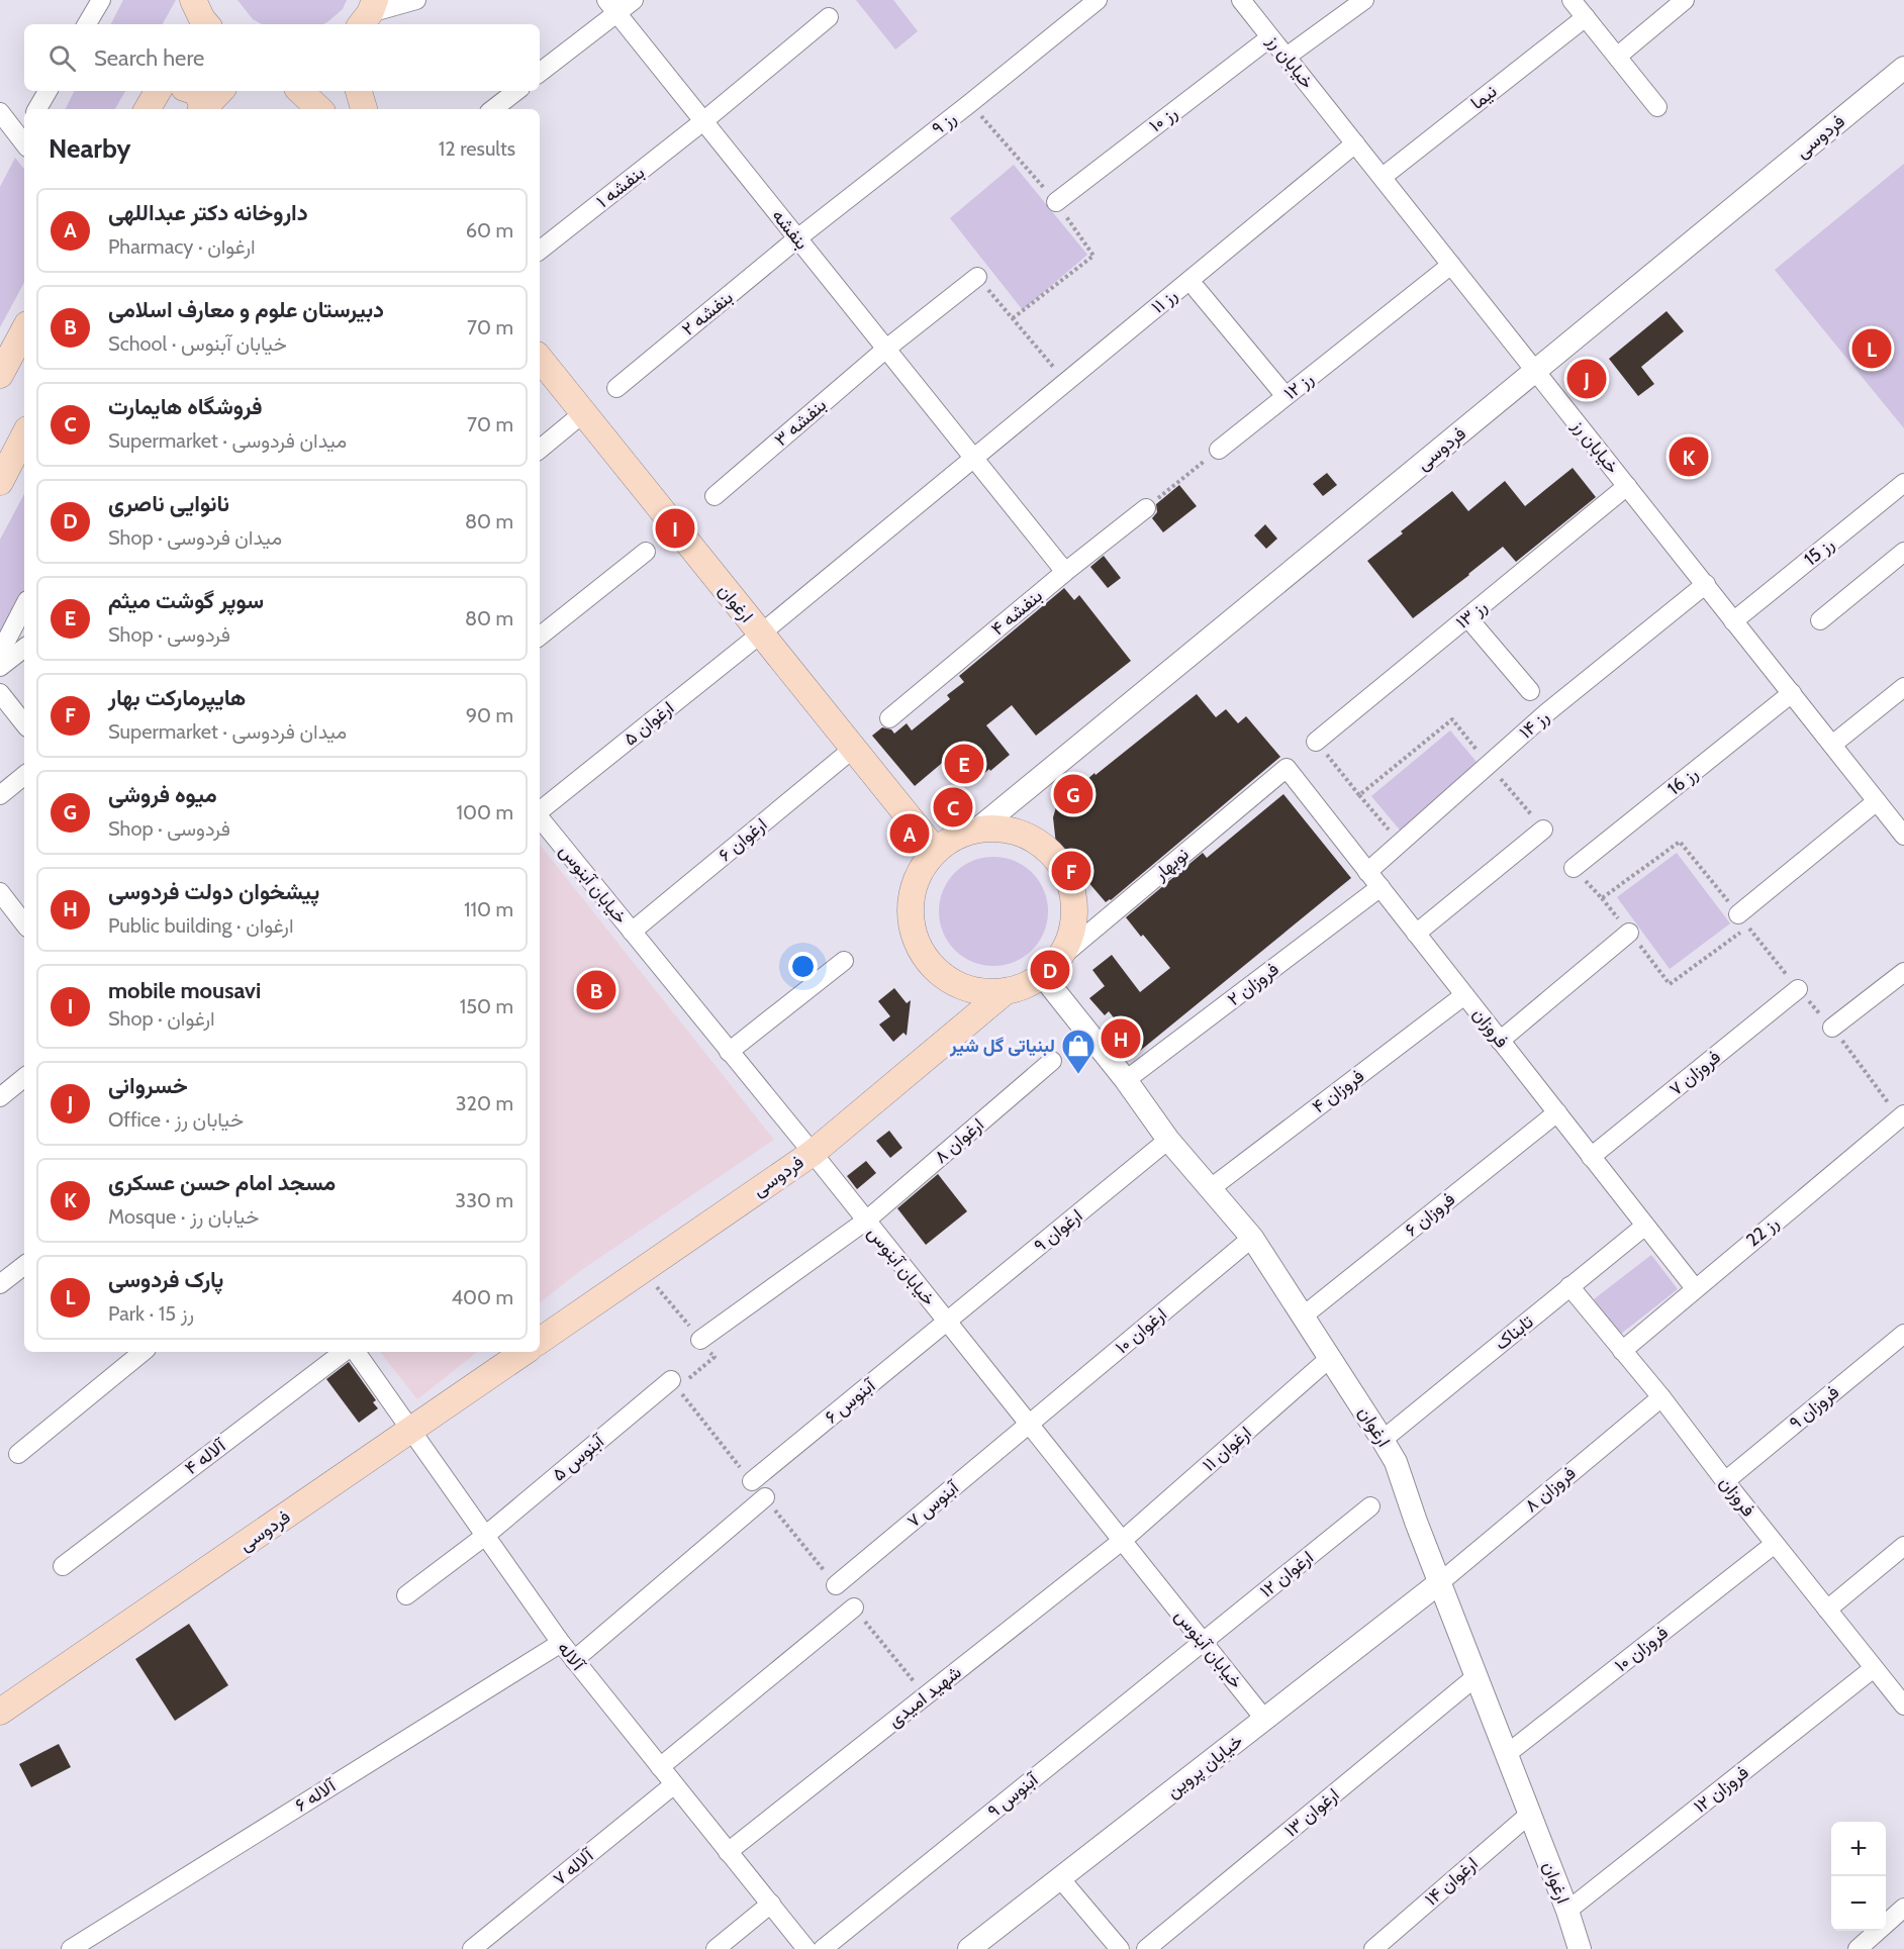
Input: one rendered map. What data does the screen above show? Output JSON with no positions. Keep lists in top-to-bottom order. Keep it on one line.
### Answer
{"streets":{"main road":["فردوسی","ارغوان"],"street":["خیابان رز","نیما","رز ۱۰","رز ۹","بنفشه ۱","بنفشه","رز ۱۱","بنفشه ۲","رز ۱۲","بنفشه ۳","رز 15","بنفشه ۴","رز ۱۳","ارغوان ۵","رز ۱۴","رز 16","ارغوان ۶","نوبهار","خیابان آبنوس","فروزان ۲","فروزان","فروزان ۷","فروزان ۴","ارغوان ۸","فروزان ۶","ارغوان ۹","رز 22","ارغوان ۱۰","تابناک","آبنوس ۶","فروزان ۹","ارغوان ۱۱","آلاله ۴","آبنوس ۵","فروزان ۸","آبنوس ۷","ارغوان ۱۲","فروزان ۱۰","آلاله","شهید امیدی","خیابان پروین","فروزان ۱۲","آلاله ۶","آبنوس ۹","ارغوان ۱۳","آلاله ۷","ارغوان ۱۴"]},"crossings":[["خیابان رز","نیما"],["خیابان رز","رز ۱۰"],["خیابان رز","فردوسی"],["خیابان رز","رز ۱۱"],["خیابان رز","رز ۱۲"],["خیابان رز","رز 15"],["خیابان رز","رز ۱۳"],["خیابان رز","رز ۱۴"],["خیابان رز","رز 16"],["رز ۹","بنفشه"],["رز ۹","بنفشه ۲"],["فردوسی","ارغوان"],["فردوسی","نوبهار"],["فردوسی","خیابان آبنوس"],["فردوسی","آلاله"],["بنفشه ۱","بنفشه"],["بنفشه","رز ۱۱"],["بنفشه","بنفشه ۲"],["بنفشه","بنفشه ۳"],["بنفشه","بنفشه ۴"],["ارغوان","ارغوان ۵"],["ارغوان","ارغوان ۶"],["ارغوان","نوبهار"],["ارغوان","فروزان ۲"],["ارغوان","فروزان ۴"],["ارغوان","فروزان ۶"],["ارغوان","ارغوان ۹"],["ارغوان","ارغوان ۱۰"],["ارغوان","تابناک"],["ارغوان","ارغوان ۱۱"],["ارغوان","فروزان ۸"],["ارغوان","فروزان ۱۰"],["ارغوان","خیابان پروین"],["ارغوان","فروزان ۱۲"],["ارغوان","ارغوان ۱۳"],["ارغوان","ارغوان ۱۴"],["رز ۱۴","فروزان"],["ارغوان ۶","خیابان آبنوس"],["نوبهار","فروزان"],["خیابان آبنوس","ارغوان ۸"],["خیابان آبنوس","ارغوان ۹"],["خیابان آبنوس","ارغوان ۱۰"],["خیابان آبنوس","آبنوس ۶"],["خیابان آبنوس","ارغوان ۱۱"],["خیابان آبنوس","آبنوس ۷"],["خیابان آبنوس","ارغوان ۱۲"],["خیابان آبنوس","شهید امیدی"],["خیابان آبنوس","خیابان پروین"],["خیابان آبنوس","آبنوس ۹"],["فروزان ۲","فروزان"],["فروزان","فروزان ۷"],["فروزان","فروزان ۴"],["فروزان","فروزان ۶"],["فروزان","رز 22"],["فروزان","تابناک"],["فروزان","فروزان ۹"],["فروزان","فروزان ۸"],["فروزان","فروزان ۱۰"],["فروزان","فروزان ۱۲"],["ارغوان ۹","آبنوس ۶"],["ارغوان ۱۰","آبنوس ۷"],["ارغوان ۱۱","شهید امیدی"],["آبنوس ۵","آلاله"],["فروزان ۸","خیابان پروین"],["ارغوان ۱۲","آبنوس ۹"],["آلاله","شهید امیدی"],["آلاله","آلاله ۶"],["آلاله","آلاله ۷"]],"places":{"shop":["لبنیاتی گل شیر"]},"page":{"search":"Search here","heading":["Nearby","12 results"],"list":[{"mark":"A","name":"داروخانه دکتر عبداللهی","note":"Pharmacy · ارغوان","value":"60 m"},{"mark":"B","name":"دبیرستان علوم و معارف اسلامی","note":"School · خیابان آبنوس","value":"70 m"},{"mark":"C","name":"فروشگاه هایمارت","note":"Supermarket · میدان فردوسی","value":"70 m"},{"mark":"D","name":"نانوایی ناصری","note":"Shop · میدان فردوسی","value":"80 m"},{"mark":"E","name":"سوپر گوشت میثم","note":"Shop · فردوسی","value":"80 m"},{"mark":"F","name":"هایپرمارکت بهار","note":"Supermarket · میدان فردوسی","value":"90 m"},{"mark":"G","name":"میوه فروشی","note":"Shop · فردوسی","value":"100 m"},{"mark":"H","name":"پیشخوان دولت فردوسی","note":"Public building · ارغوان","value":"110 m"},{"mark":"I","name":"mobile mousavi","note":"Shop · ارغوان","value":"150 m"},{"mark":"J","name":"خسروانی","note":"Office · خیابان رز","value":"320 m"},{"mark":"K","name":"مسجد امام حسن عسکری","note":"Mosque · خیابان رز","value":"330 m"},{"mark":"L","name":"پارک فردوسی","note":"Park · رز 15","value":"400 m"}],"pins":["L","J","K","I","E","G","C","A","F","D","B","H"],"map_buttons":["+","−"]}}
